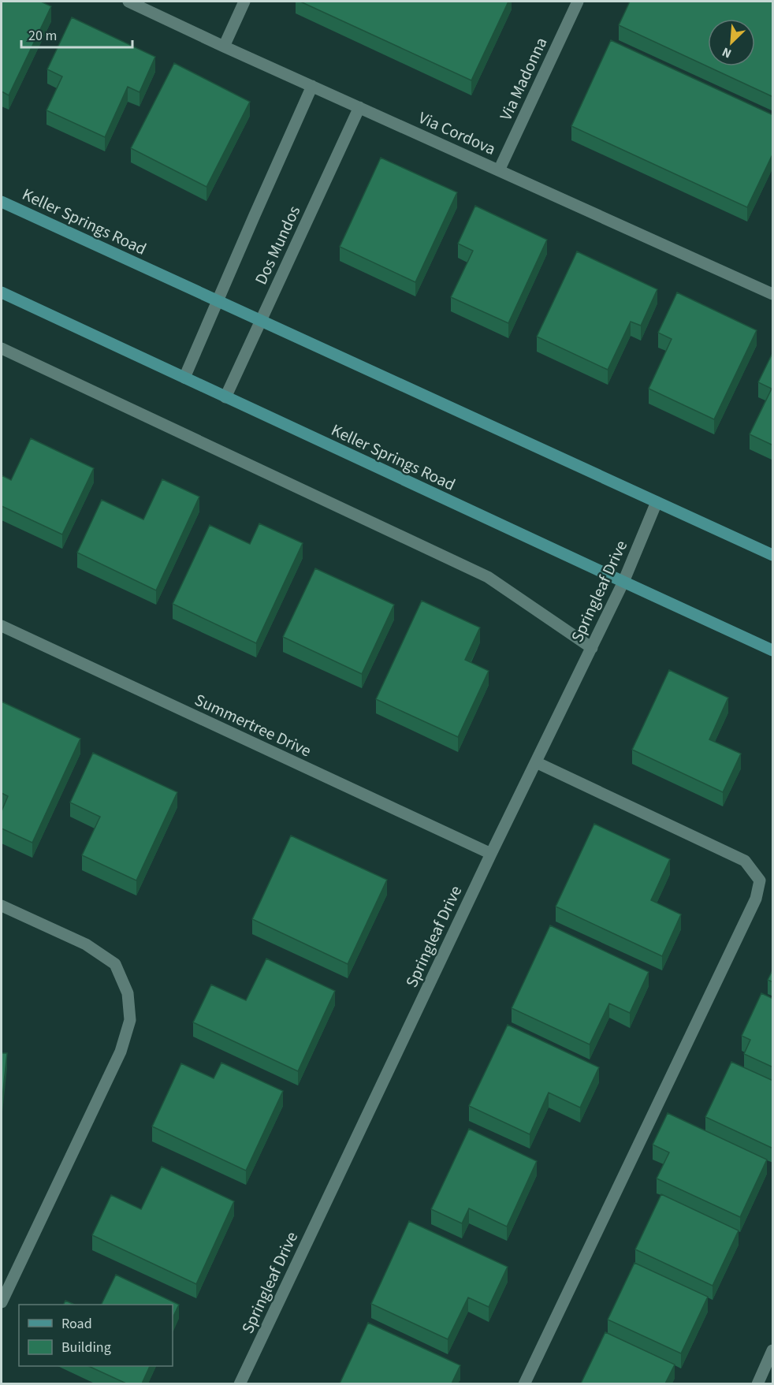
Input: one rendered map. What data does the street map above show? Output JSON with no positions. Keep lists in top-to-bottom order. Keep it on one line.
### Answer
{"streets":{"main road":["Keller Springs Road"],"street":["Via Madonna","Via Cordova","Dos Mundos","Springleaf Drive","Summertree Drive"]},"crossings":[["Via Madonna","Via Cordova"],["Via Cordova","Dos Mundos"],["Keller Springs Road","Dos Mundos"],["Keller Springs Road","Springleaf Drive"],["Springleaf Drive","Summertree Drive"]],"legend":["Road","Building"],"scale_bar":"20 m","north":"bottom left"}
